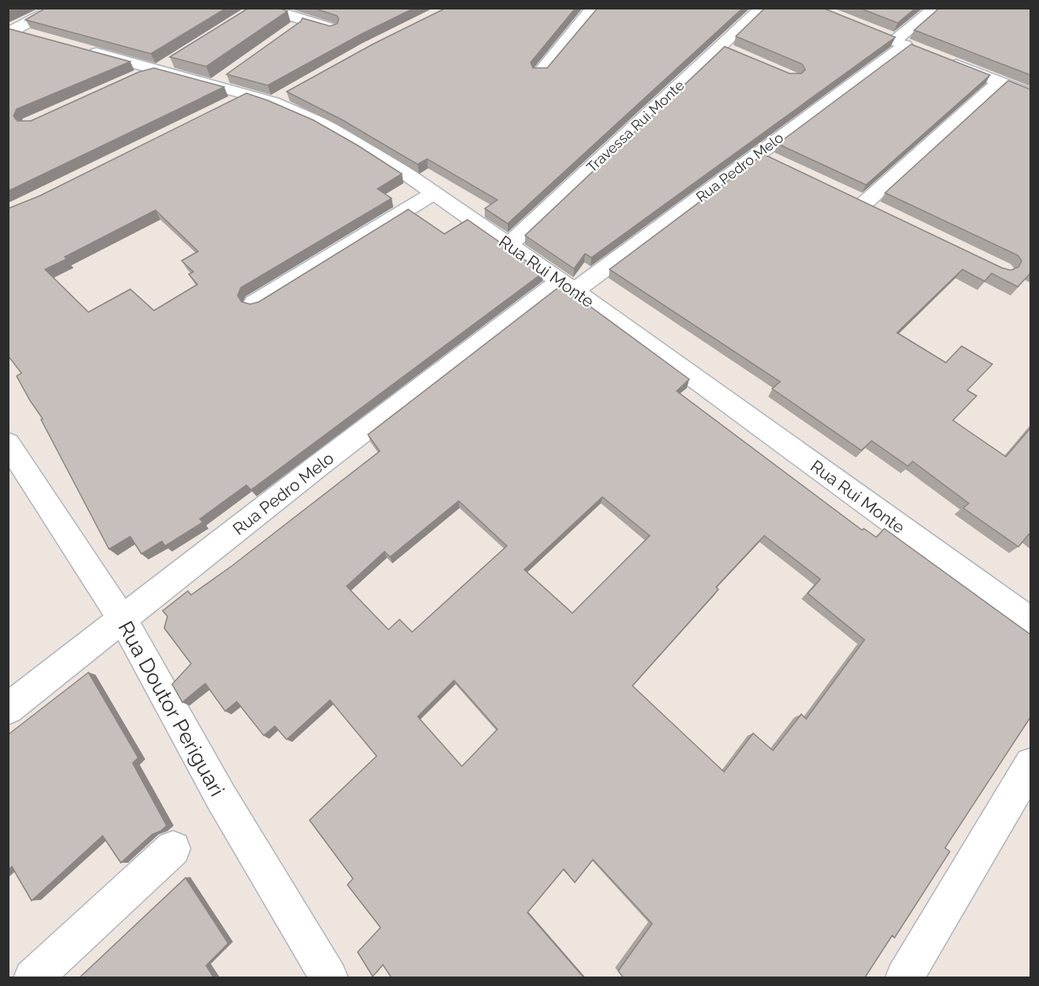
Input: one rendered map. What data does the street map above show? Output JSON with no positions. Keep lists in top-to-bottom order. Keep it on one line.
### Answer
{"streets":{"street":["Travessa Rui Monte","Rua Pedro Melo","Rua Rui Monte","Rua Doutor Periguari"]},"crossings":[["Travessa Rui Monte","Rua Rui Monte"],["Rua Pedro Melo","Rua Rui Monte"],["Rua Pedro Melo","Rua Doutor Periguari"]]}
